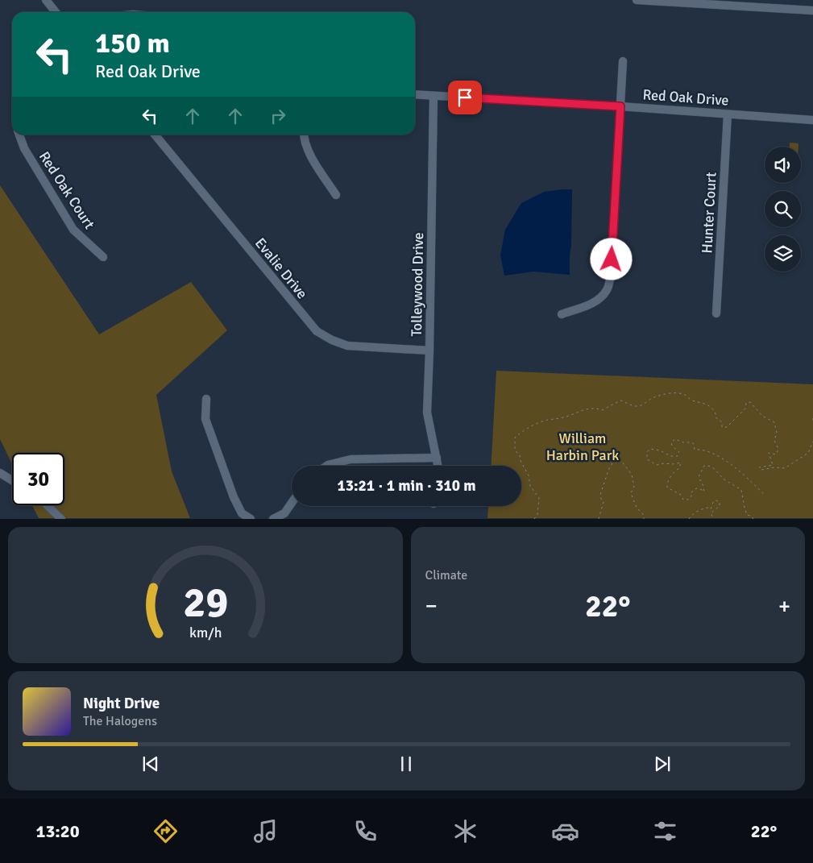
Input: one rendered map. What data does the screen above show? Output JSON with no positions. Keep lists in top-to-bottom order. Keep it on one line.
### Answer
{"streets":{"street":["Red Oak Drive","Red Oak Court","Hunter Court","Evalie Drive","Tolleywood Drive"]},"crossings":[["Red Oak Drive","Hunter Court"],["Red Oak Drive","Tolleywood Drive"],["Evalie Drive","Tolleywood Drive"]],"parks":["William Harbin Park"],"page":{"turn":["150 m","Red Oak Drive"],"limit":"30","trip":"13:21 · 1 min · 310 m","tile":"Climate","heat":["−","22°","+"],"song":["Night Drive","The Halogens"],"tabs":["13:20","22°"],"gauge":["29","km/h"]}}
